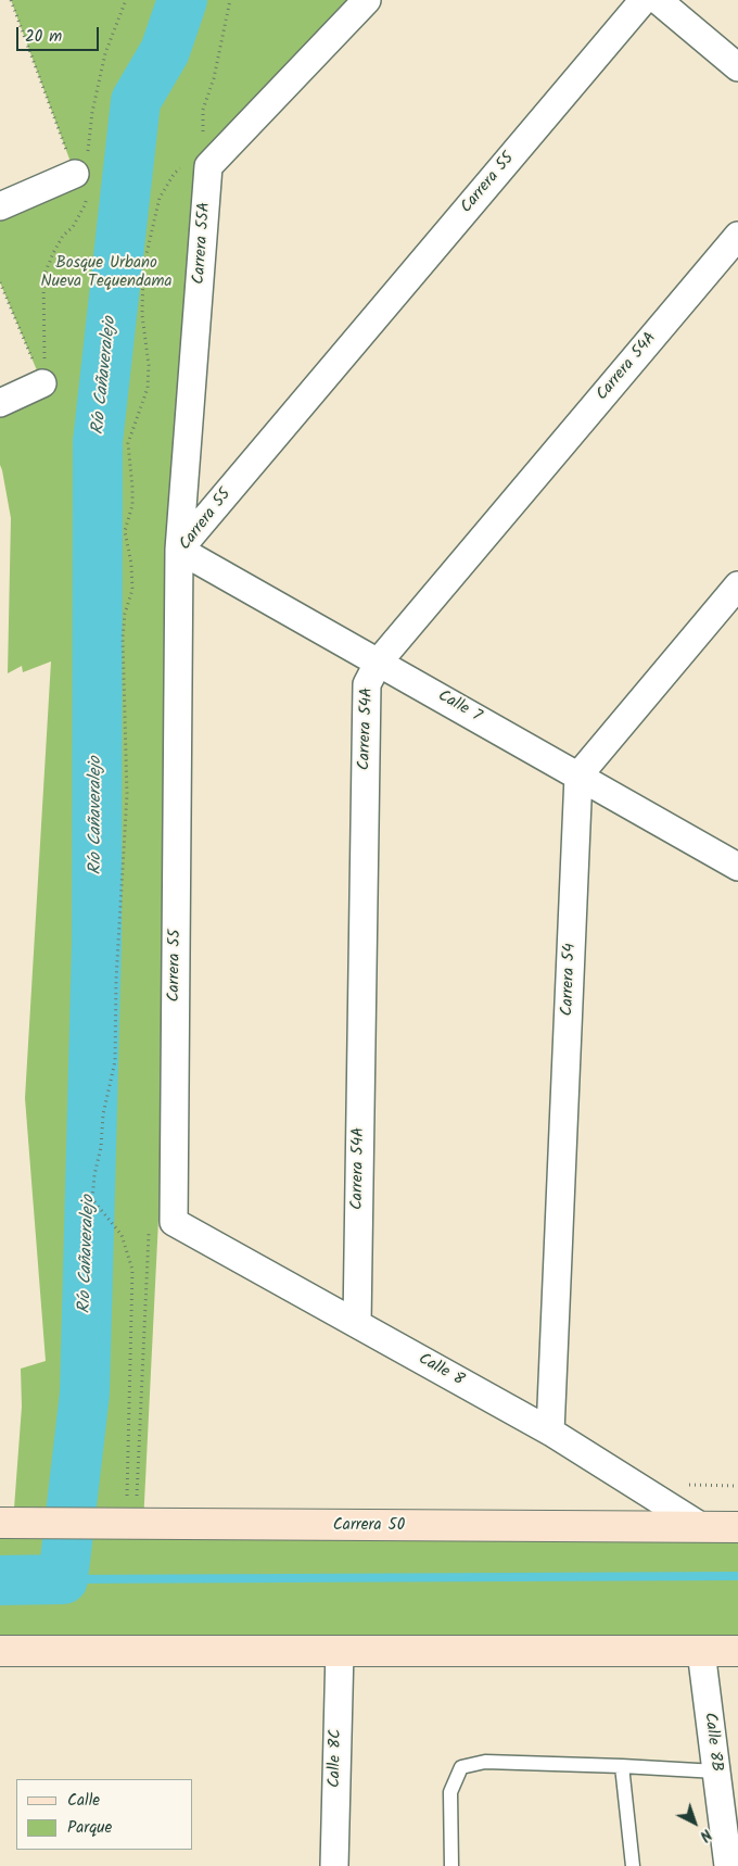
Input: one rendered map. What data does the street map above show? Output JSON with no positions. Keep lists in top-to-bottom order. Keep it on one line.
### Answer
{"streets":{"main road":["Carrera 50"],"street":["Carrera 55","Carrera 55A","Carrera 54A","Calle 7","Carrera 54","Calle 8","Calle 8B","Calle 8C"]},"crossings":[["Carrera 55","Carrera 55A"],["Carrera 55","Calle 7"],["Carrera 55","Calle 8"],["Carrera 55A","Calle 7"],["Carrera 54A","Calle 7"],["Carrera 54A","Calle 8"],["Calle 7","Carrera 54"],["Carrera 54","Calle 8"],["Calle 8","Carrera 50"]],"water":["Río Cañaveralejo"],"parks":["Bosque Urbano Nueva Tequendama"],"legend":["Calle","Parque"],"scale_bar":"20 m","north":"bottom right"}
